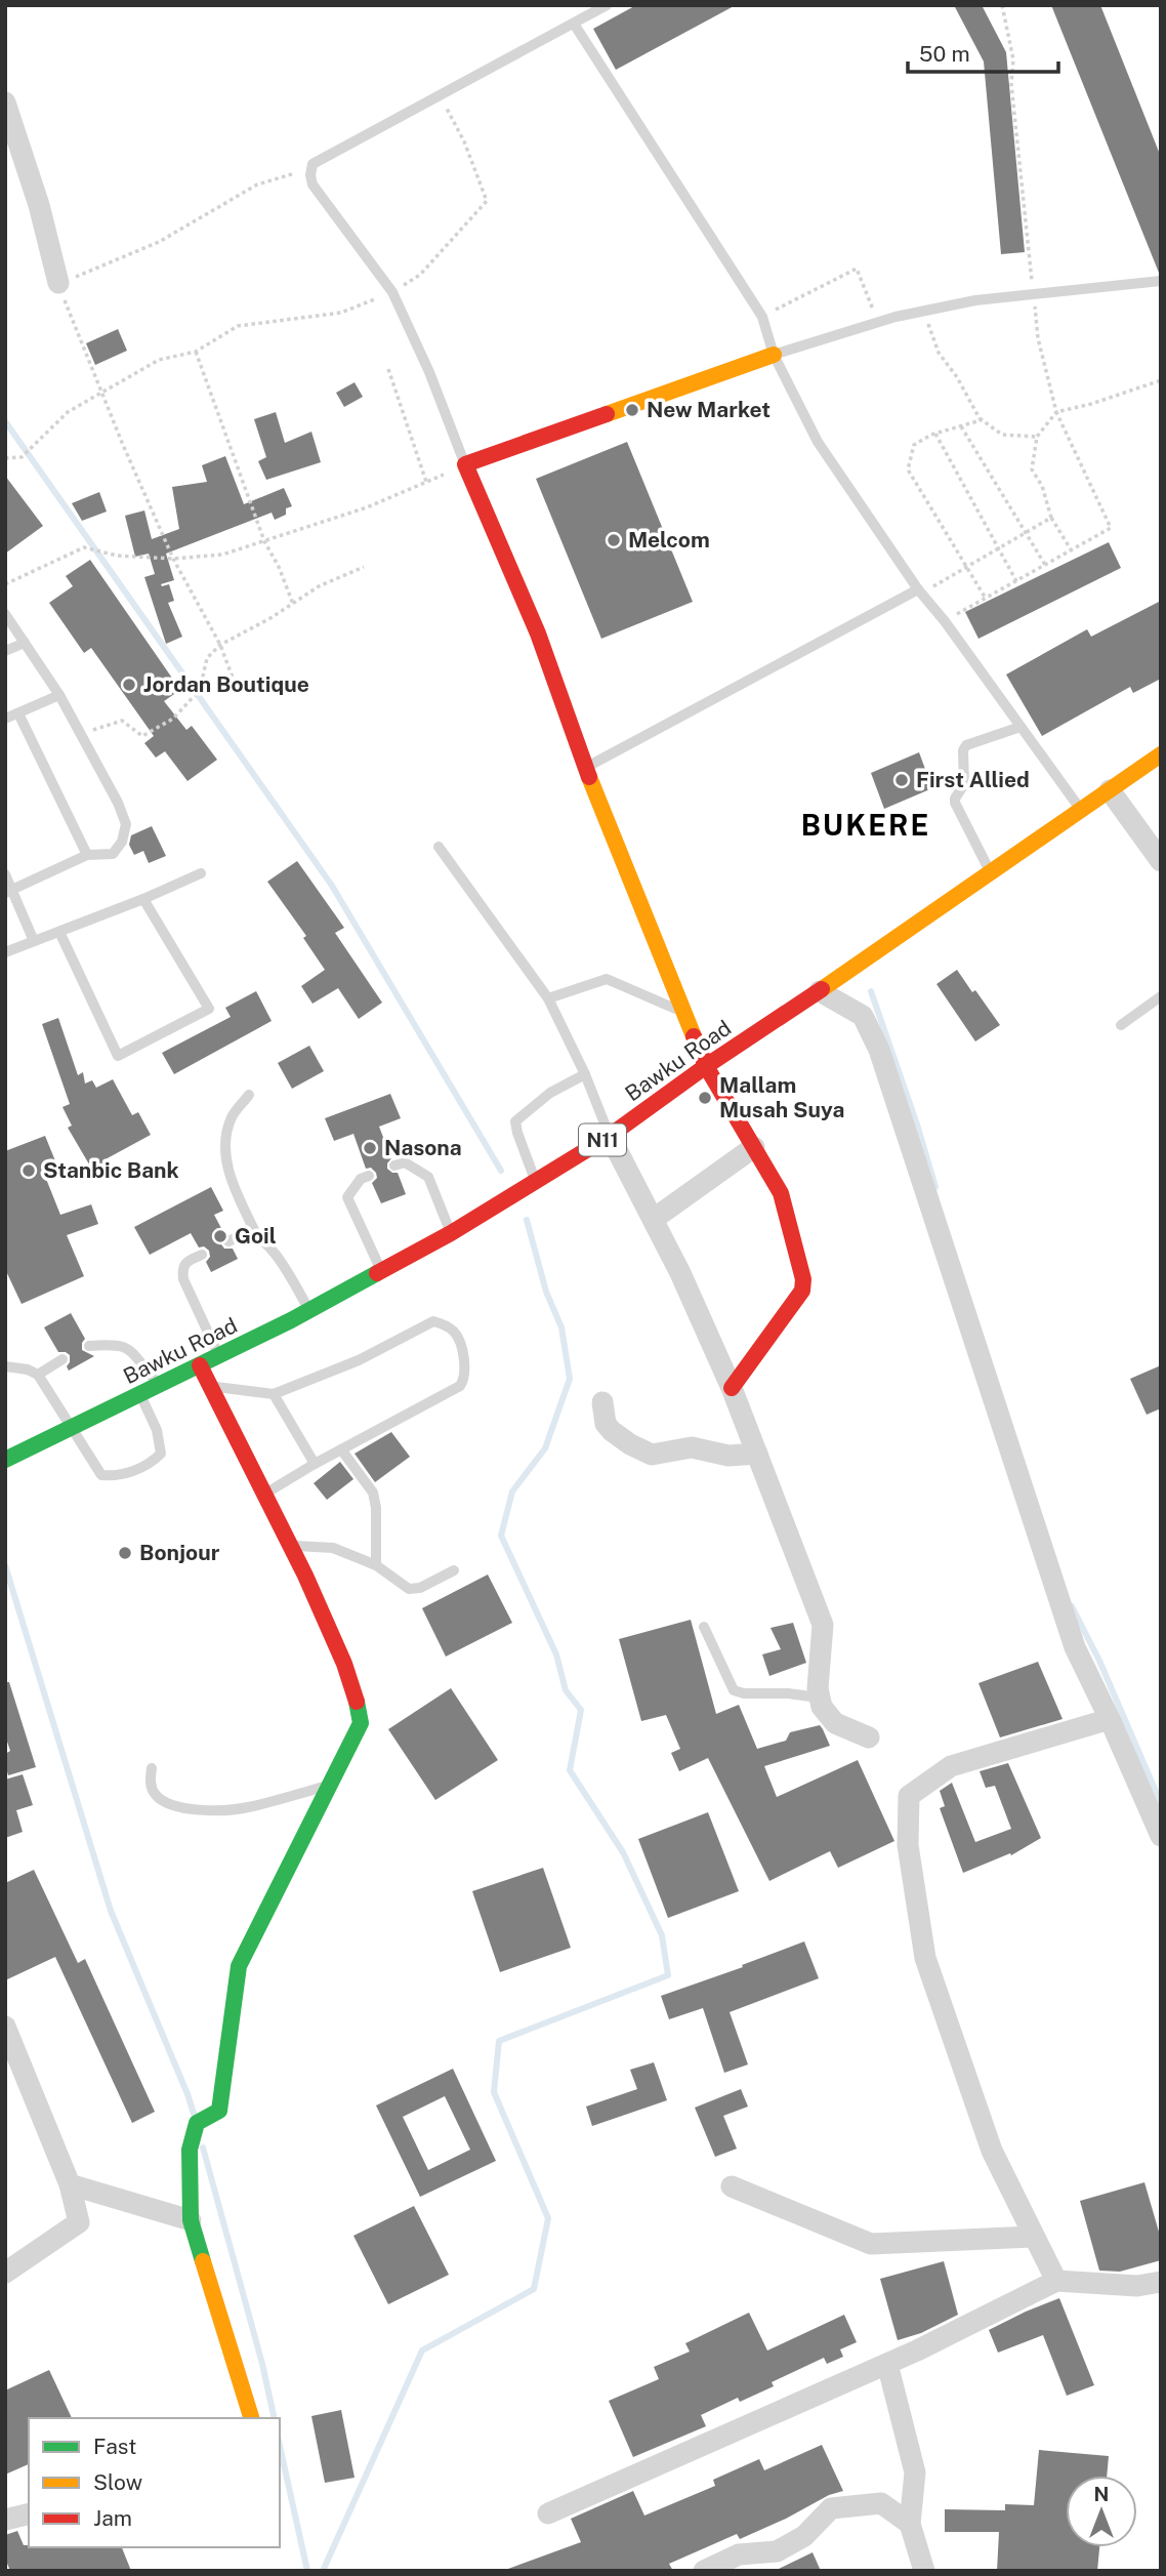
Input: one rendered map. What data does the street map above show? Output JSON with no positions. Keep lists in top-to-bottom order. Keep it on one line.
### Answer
{"streets":{"main road":["Bawku Road","N11"]},"districts":["BUKERE"],"places":["New Market","Melcom","Jordan Boutique","First Allied","Mallam Musah Suya","Nasona","Stanbic Bank","Goil","Bonjour"],"legend":["Fast","Slow","Jam"],"scale_bar":"50 m","north":"top"}
